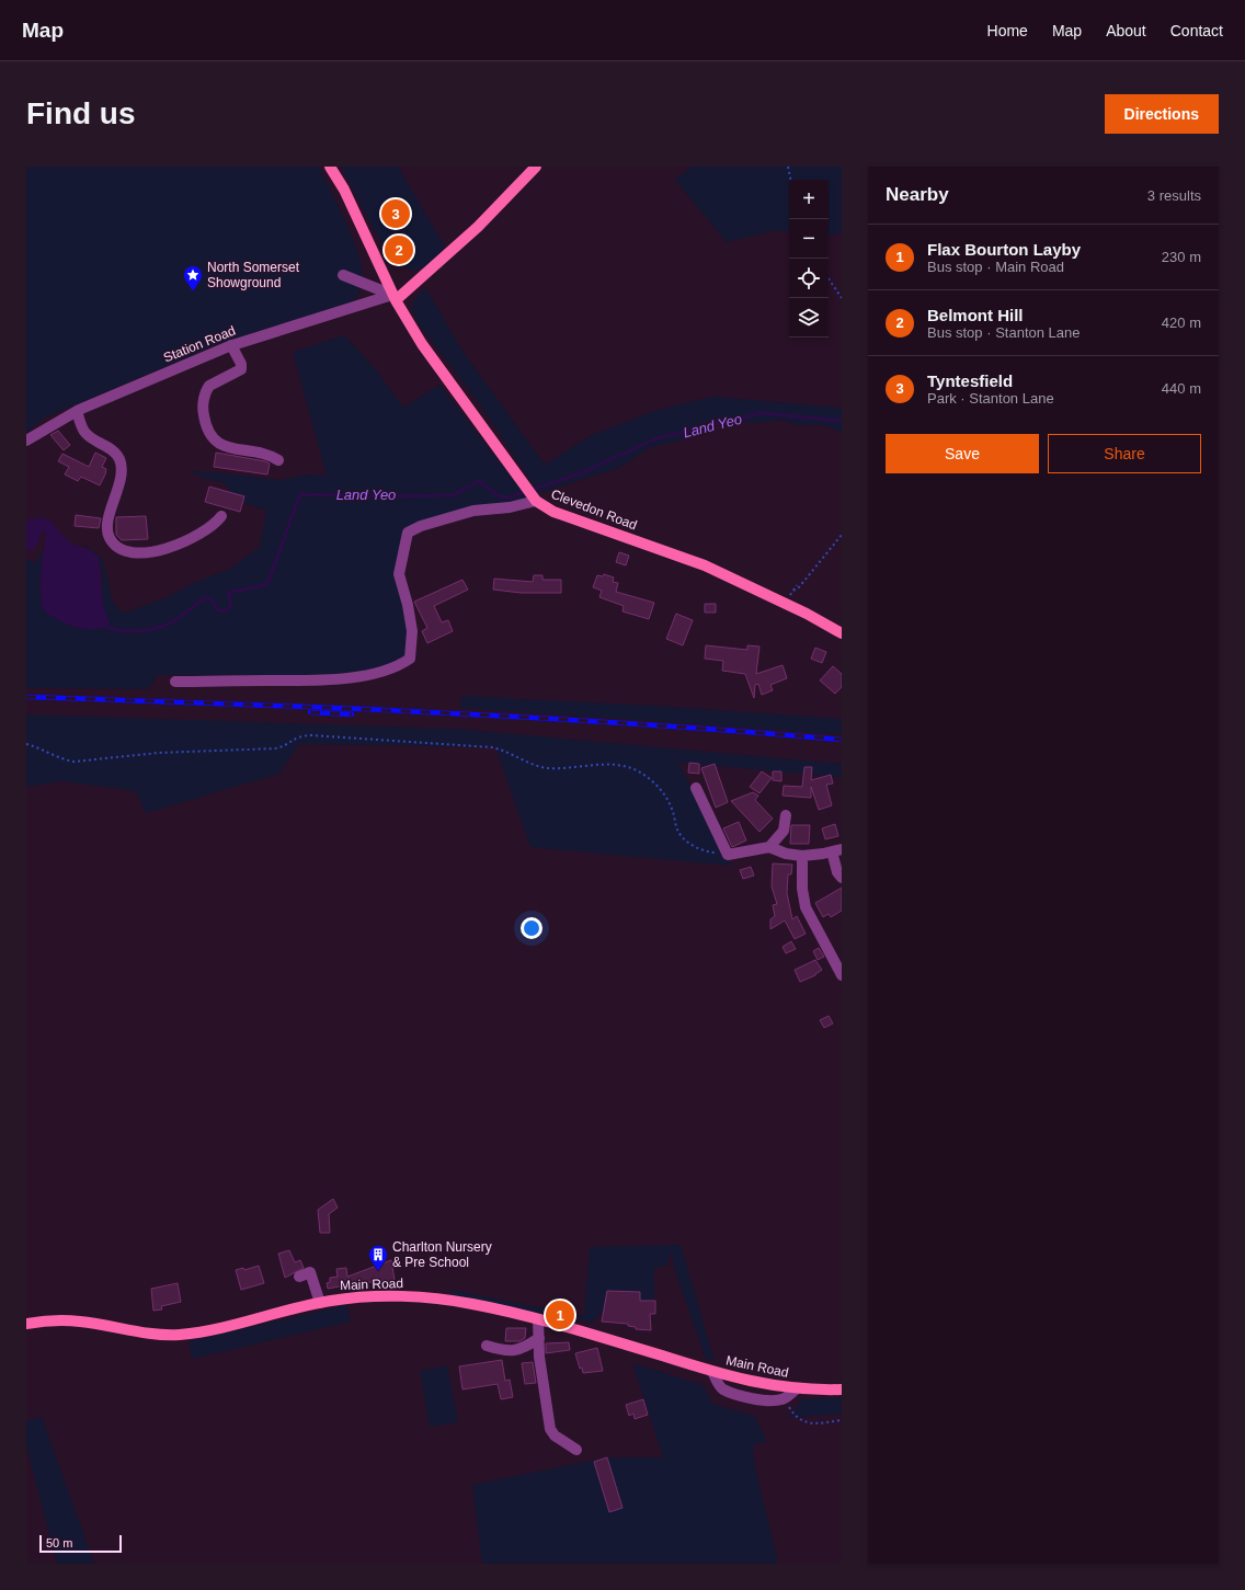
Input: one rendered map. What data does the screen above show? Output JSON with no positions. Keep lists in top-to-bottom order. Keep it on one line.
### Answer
{"streets":{"main road":["Clevedon Road","Main Road"],"street":["Station Road"]},"crossings":[["Station Road","Clevedon Road"]],"water":["Land Yeo"],"places":{"place":["North Somerset Showground"],"building":["Charlton Nursery & Pre School"]},"scale_bar":"50 m","page":{"header":"Map","nav":["Home","Map","About","Contact"],"buttons":["Directions",["Save","Share"]],"title":"Find us","heading":["Nearby","3 results"],"map_buttons":["+","−"],"pins":["3","2","1"],"list":[{"mark":"1","name":"Flax Bourton Layby","note":"Bus stop · Main Road","value":"230 m"},{"mark":"2","name":"Belmont Hill","note":"Bus stop · Stanton Lane","value":"420 m"},{"mark":"3","name":"Tyntesfield","note":"Park · Stanton Lane","value":"440 m"}],"scale":"50 m"}}
